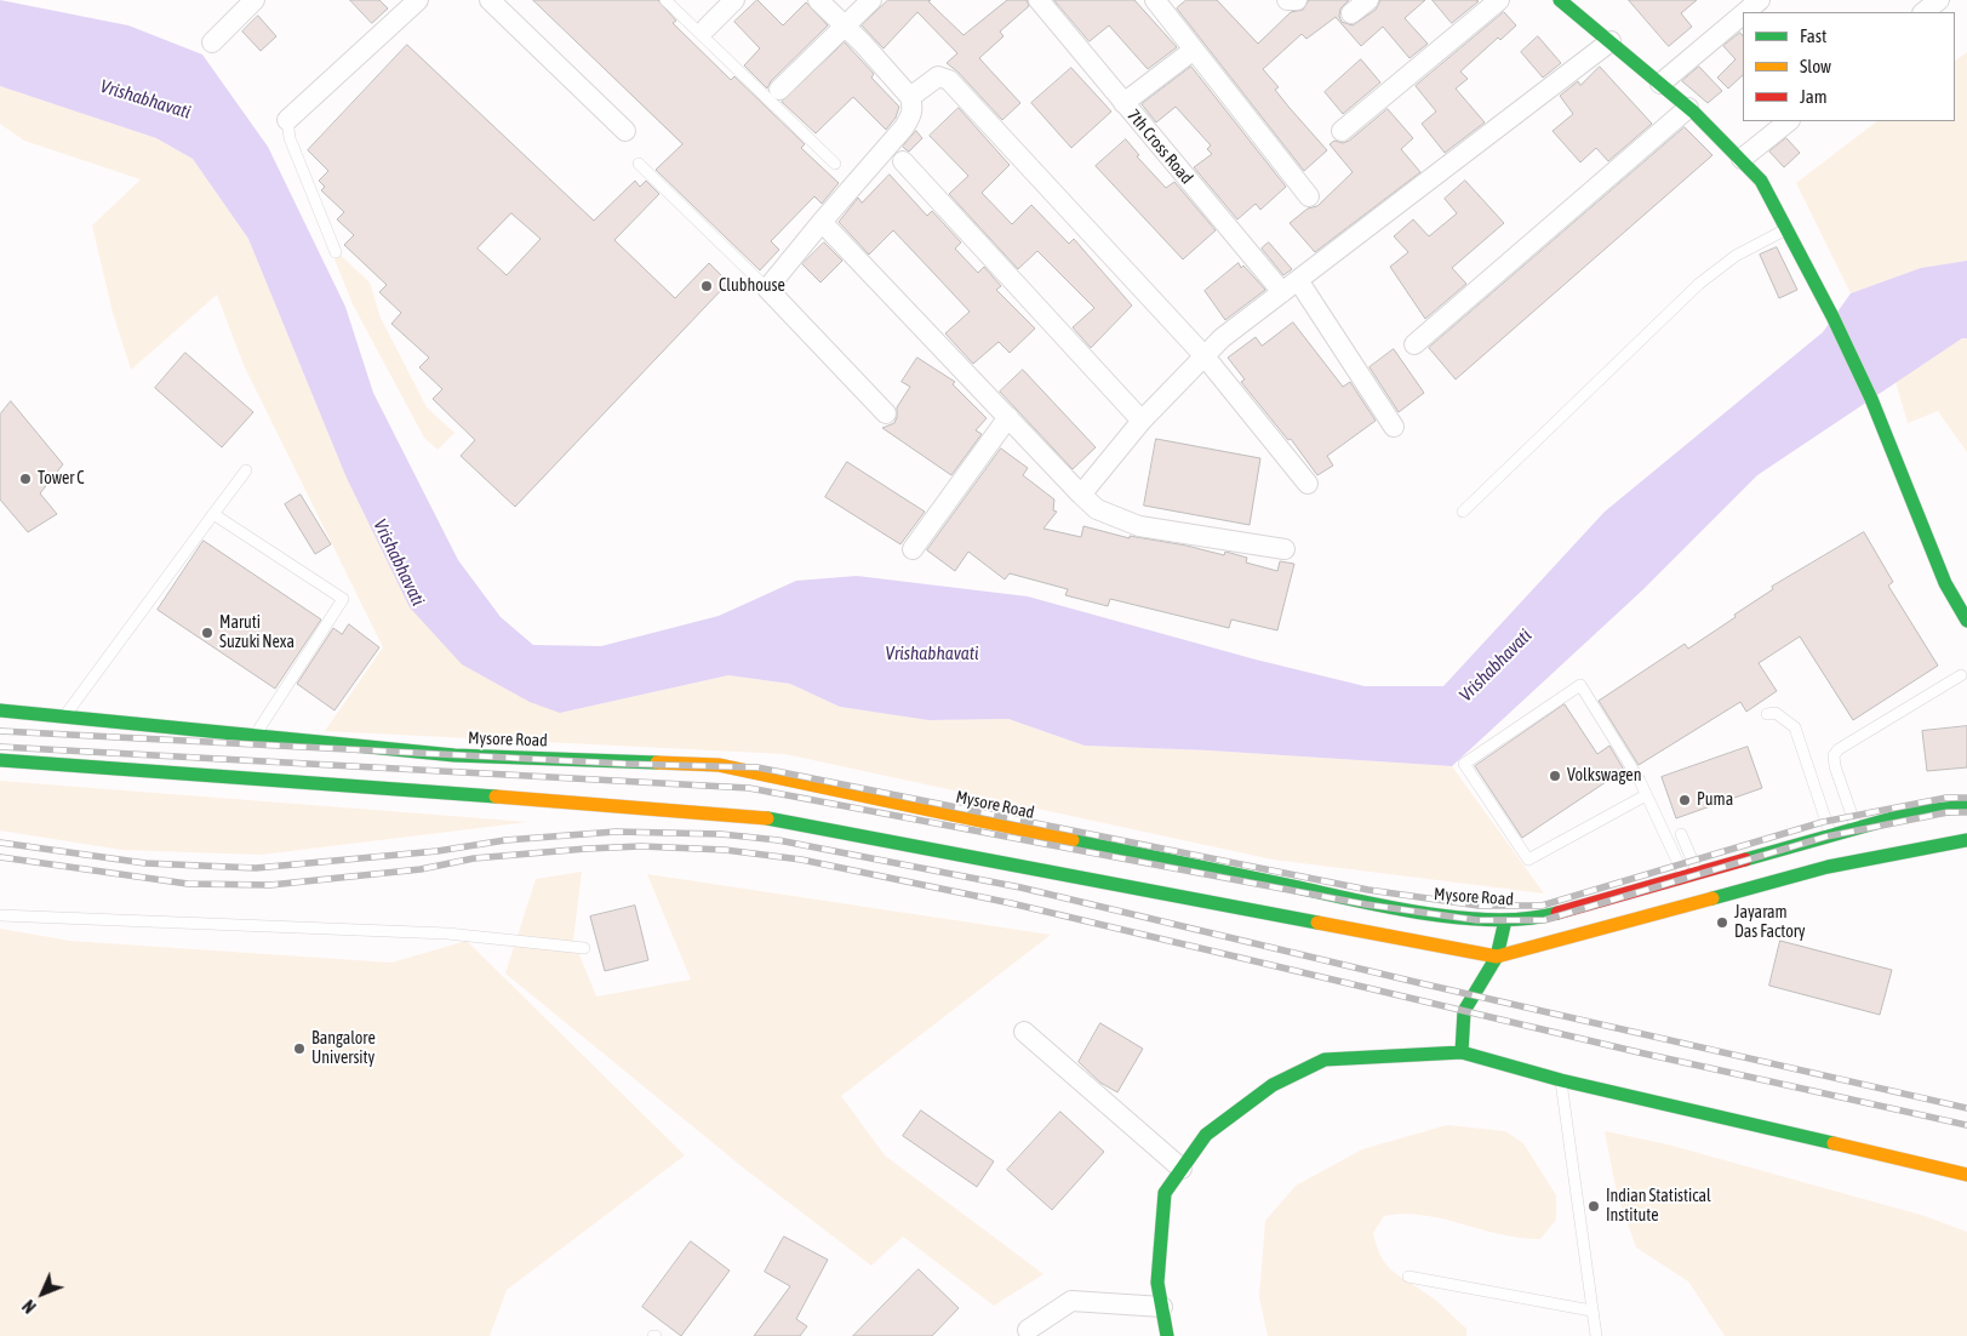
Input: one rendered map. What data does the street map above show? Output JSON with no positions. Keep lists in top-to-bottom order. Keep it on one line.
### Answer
{"streets":{"main road":["Mysore Road"],"street":["7th Cross Road"]},"water":["Vrishabhavati"],"places":["Clubhouse","Tower C","Maruti Suzuki Nexa","Volkswagen","Puma","Jayaram Das Factory","Bangalore University","Indian Statistical Institute"],"legend":["Fast","Slow","Jam"],"north":"bottom left"}
